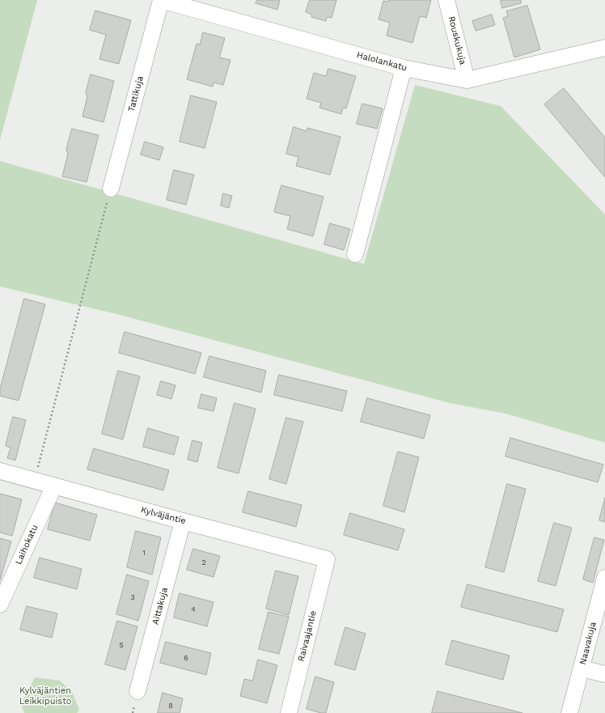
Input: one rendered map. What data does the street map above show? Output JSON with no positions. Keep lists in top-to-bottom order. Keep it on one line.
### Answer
{"streets":{"street":["Rouskukuja","Halolankatu","Tattikuja","Kylväjäntie","Laihokatu","Aittakuja","Raivaajantie","Naavakuja"]},"crossings":[["Rouskukuja","Halolankatu"],["Halolankatu","Tattikuja"],["Kylväjäntie","Laihokatu"],["Kylväjäntie","Aittakuja"],["Kylväjäntie","Raivaajantie"]],"parks":["Kylväjäntien Leikkipuisto"],"house_numbers":["1","2","3","4","5","6","8"]}
